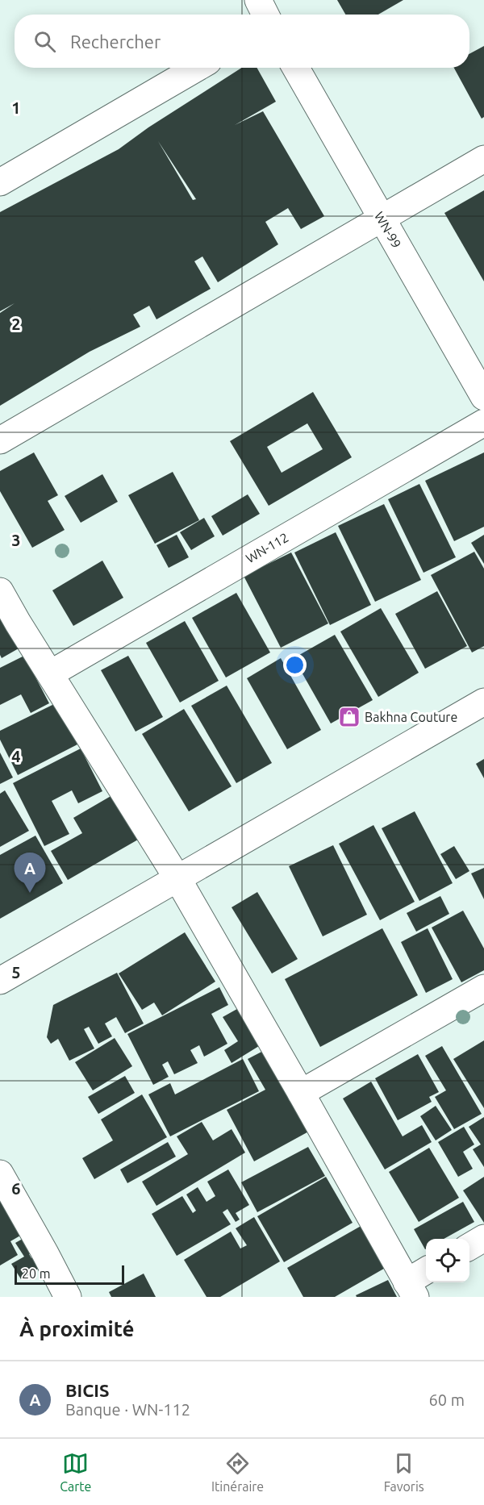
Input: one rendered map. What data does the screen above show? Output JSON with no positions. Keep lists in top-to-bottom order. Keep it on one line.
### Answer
{"streets":{"street":["WN-99","WN-112"]},"places":{"shop":["Bakhna Couture"]},"scale_bar":"20 m","page":{"search":"Rechercher","pins":"A","scale":"20 m","heading":"À proximité","list":[{"mark":"A","name":"BICIS","note":"Banque · WN-112","value":"60 m"}],"nav":["Carte","Itinéraire","Favoris"]},"grid":{"rows":["1","2","3","4","5","6"]}}
